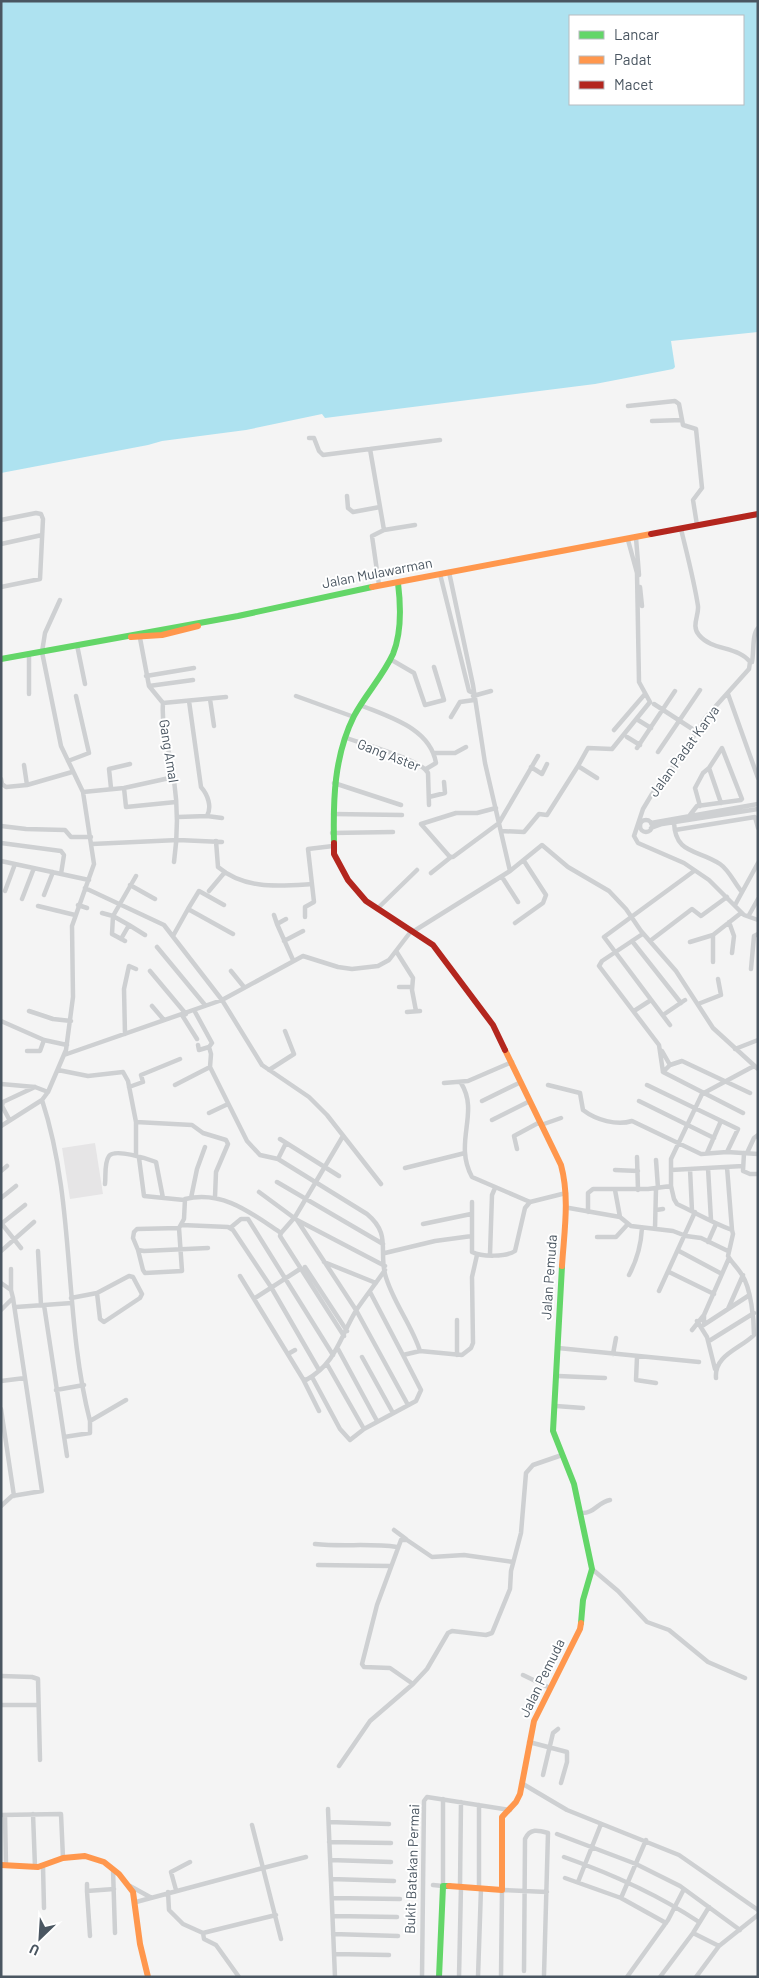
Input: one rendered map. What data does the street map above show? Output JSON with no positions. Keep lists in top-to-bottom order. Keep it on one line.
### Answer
{"streets":{"main road":["Jalan Mulawarman","Jalan Pemuda","Bukit Batakan Permai"],"street":["Gang Amal","Jalan Padat Karya","Gang Aster"]},"crossings":[["Jalan Mulawarman","Jalan Pemuda"],["Gang Aster","Jalan Pemuda"]],"legend":["Lancar","Padat","Macet"],"north":"bottom left"}
